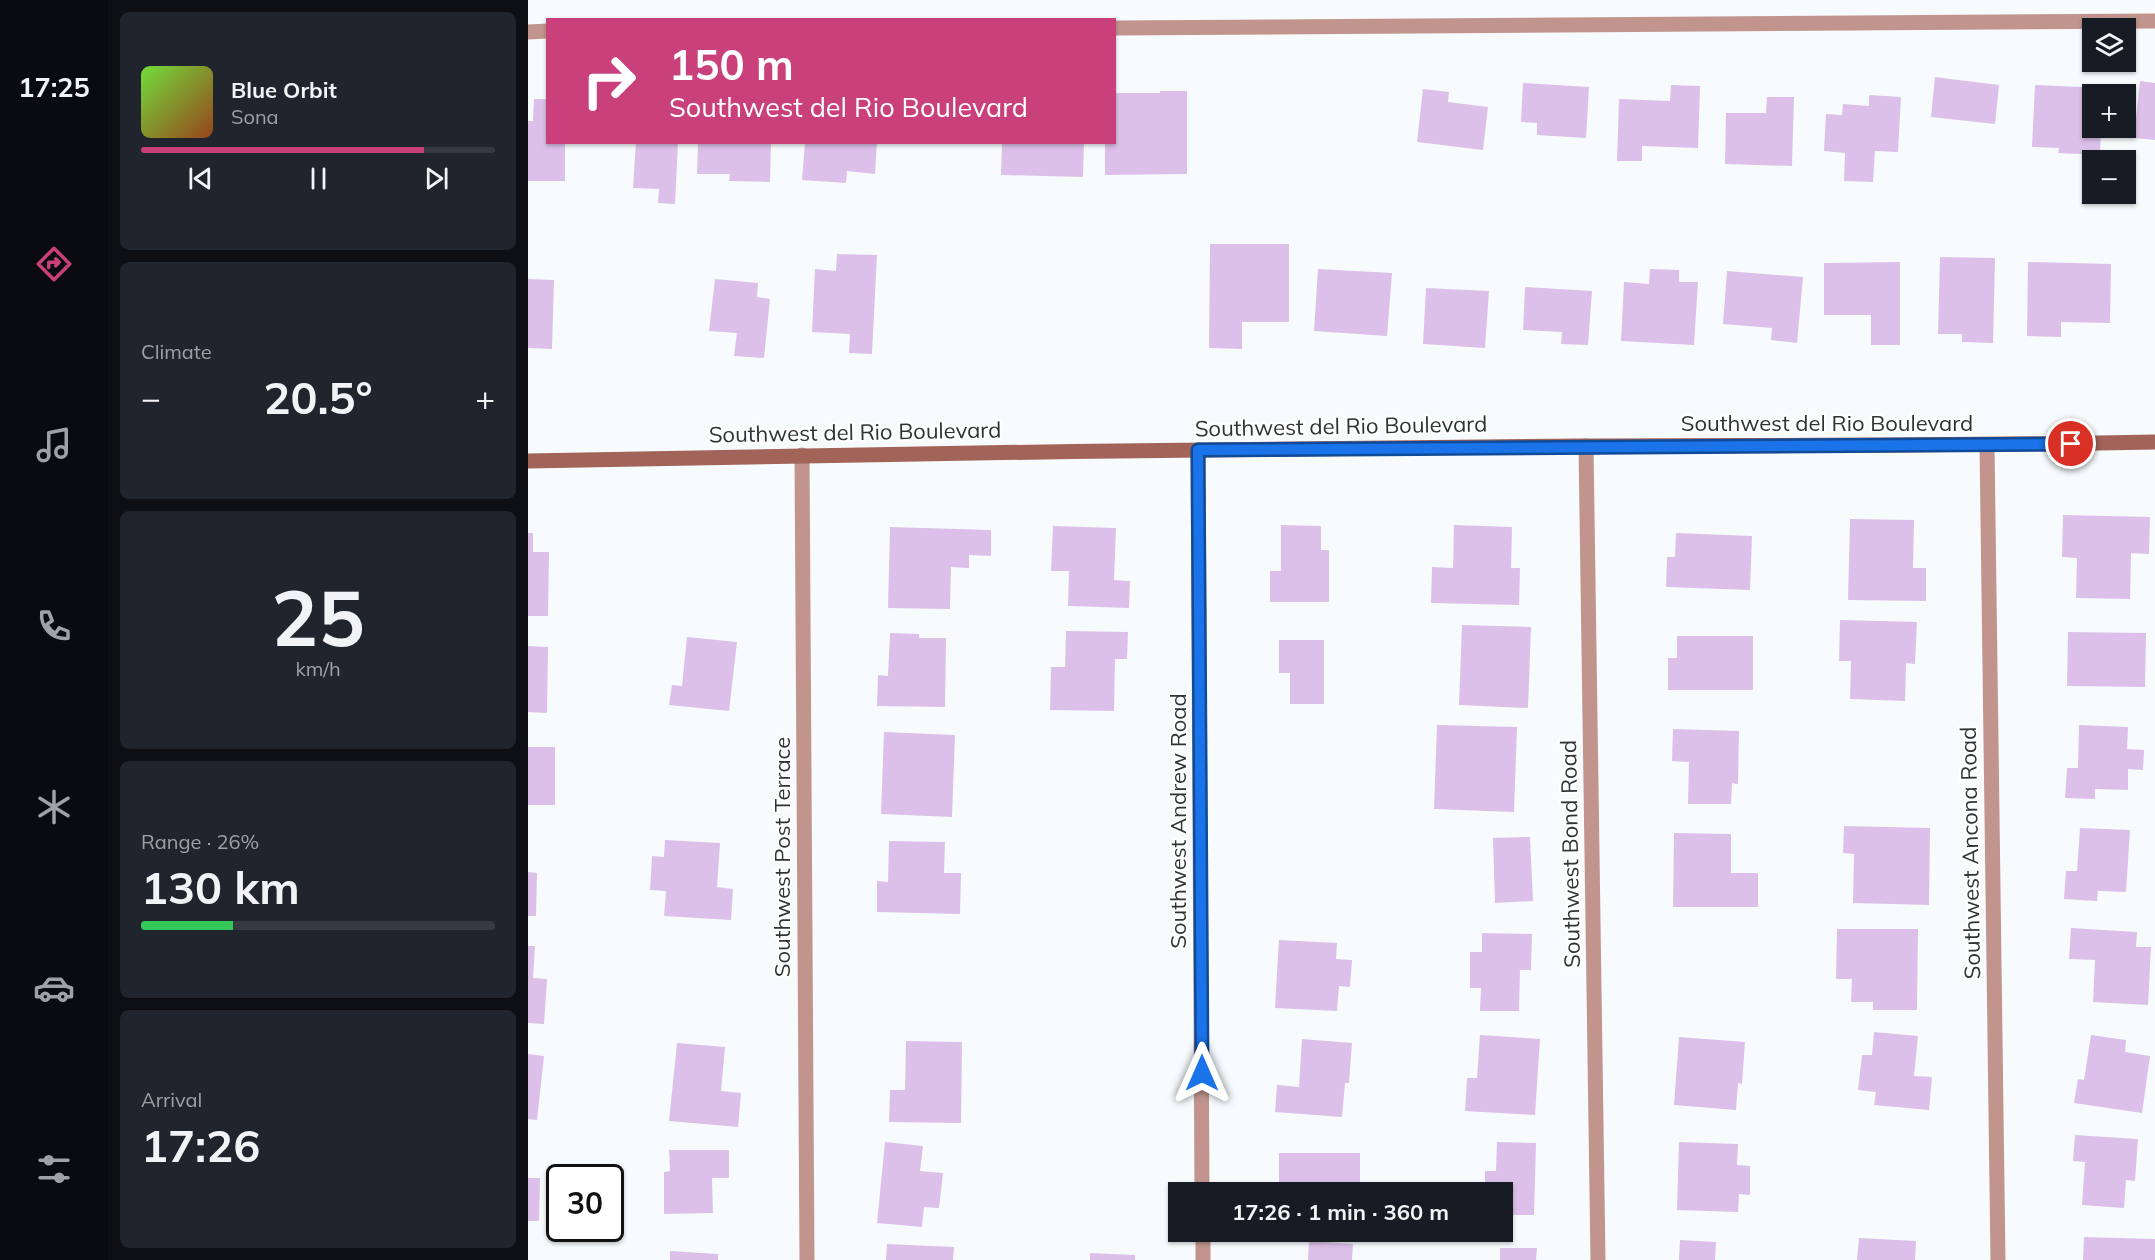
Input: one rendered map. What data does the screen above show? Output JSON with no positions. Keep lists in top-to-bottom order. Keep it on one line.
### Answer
{"streets":{"street":["Southwest del Rio Boulevard","Southwest Andrew Road","Southwest Ancona Road","Southwest Bond Road","Southwest Post Terrace"]},"crossings":[["Southwest del Rio Boulevard","Southwest Andrew Road"],["Southwest del Rio Boulevard","Southwest Ancona Road"],["Southwest del Rio Boulevard","Southwest Bond Road"],["Southwest del Rio Boulevard","Southwest Post Terrace"]],"page":{"tabs":"17:25","map_buttons":["+","−"],"turn":["150 m","Southwest del Rio Boulevard"],"song":["Blue Orbit","Sona"],"tile":["Climate",["25","km/h"],["Range · 26%","130 km"],["Arrival","17:26"]],"heat":["−","20.5°","+"],"limit":"30","trip":"17:26 · 1 min · 360 m"}}
